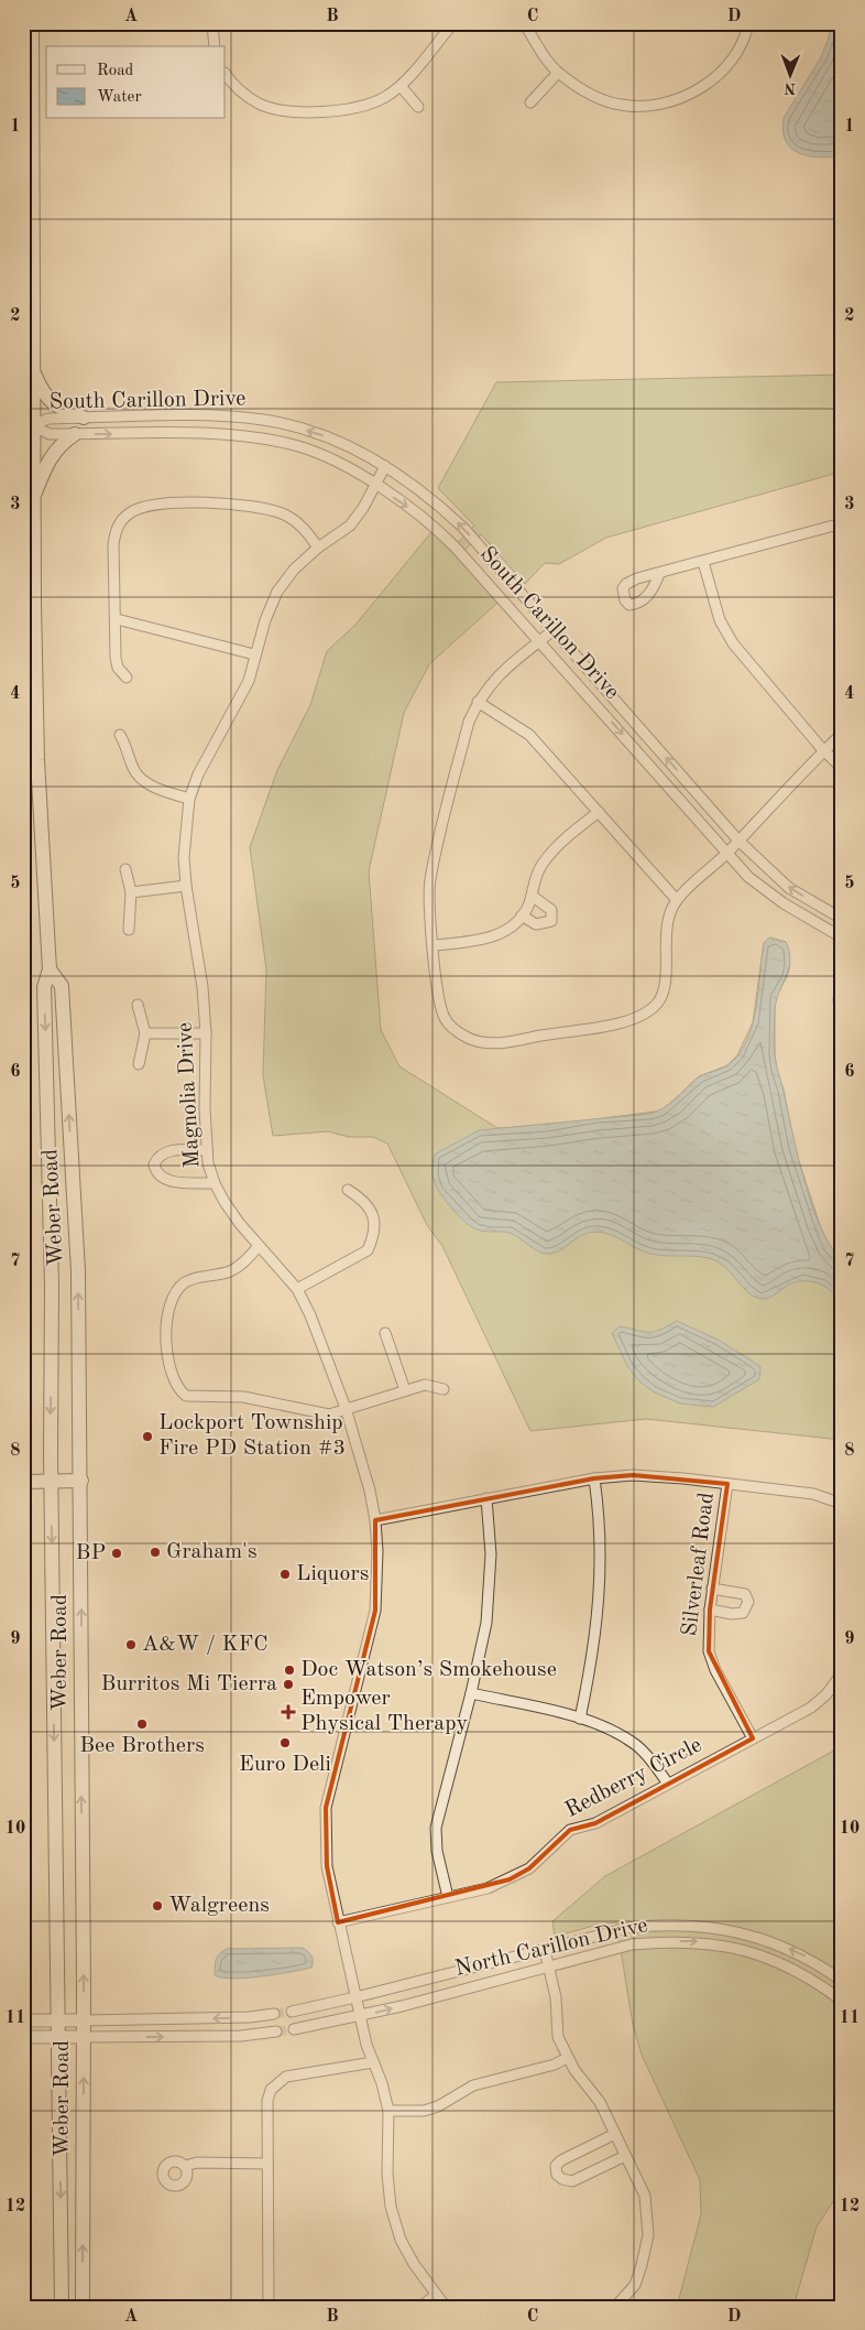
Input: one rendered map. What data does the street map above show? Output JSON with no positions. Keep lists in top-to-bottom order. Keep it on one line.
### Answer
{"streets":{"main road":["Weber Road"],"street":["South Carillon Drive","Magnolia Drive","Silverleaf Road","Redberry Circle","North Carillon Drive"]},"crossings":[["South Carillon Drive","Magnolia Drive"],["South Carillon Drive","Weber Road"],["Magnolia Drive","Redberry Circle"],["Magnolia Drive","North Carillon Drive"],["Silverleaf Road","Redberry Circle"]],"places":{"other":["Lockport Township Fire PD Station #3","Graham's","BP","Liquors","A&W / KFC","Doc Watson’s Smokehouse","Burritos Mi Tierra","Bee Brothers","Euro Deli","Walgreens"],"health":["Empower Physical Therapy"]},"legend":["Road","Water"],"north":"bottom","grid":{"columns":["A","B","C","D"],"rows":["1","2","3","4","5","6","7","8","9","10","11","12"]}}
